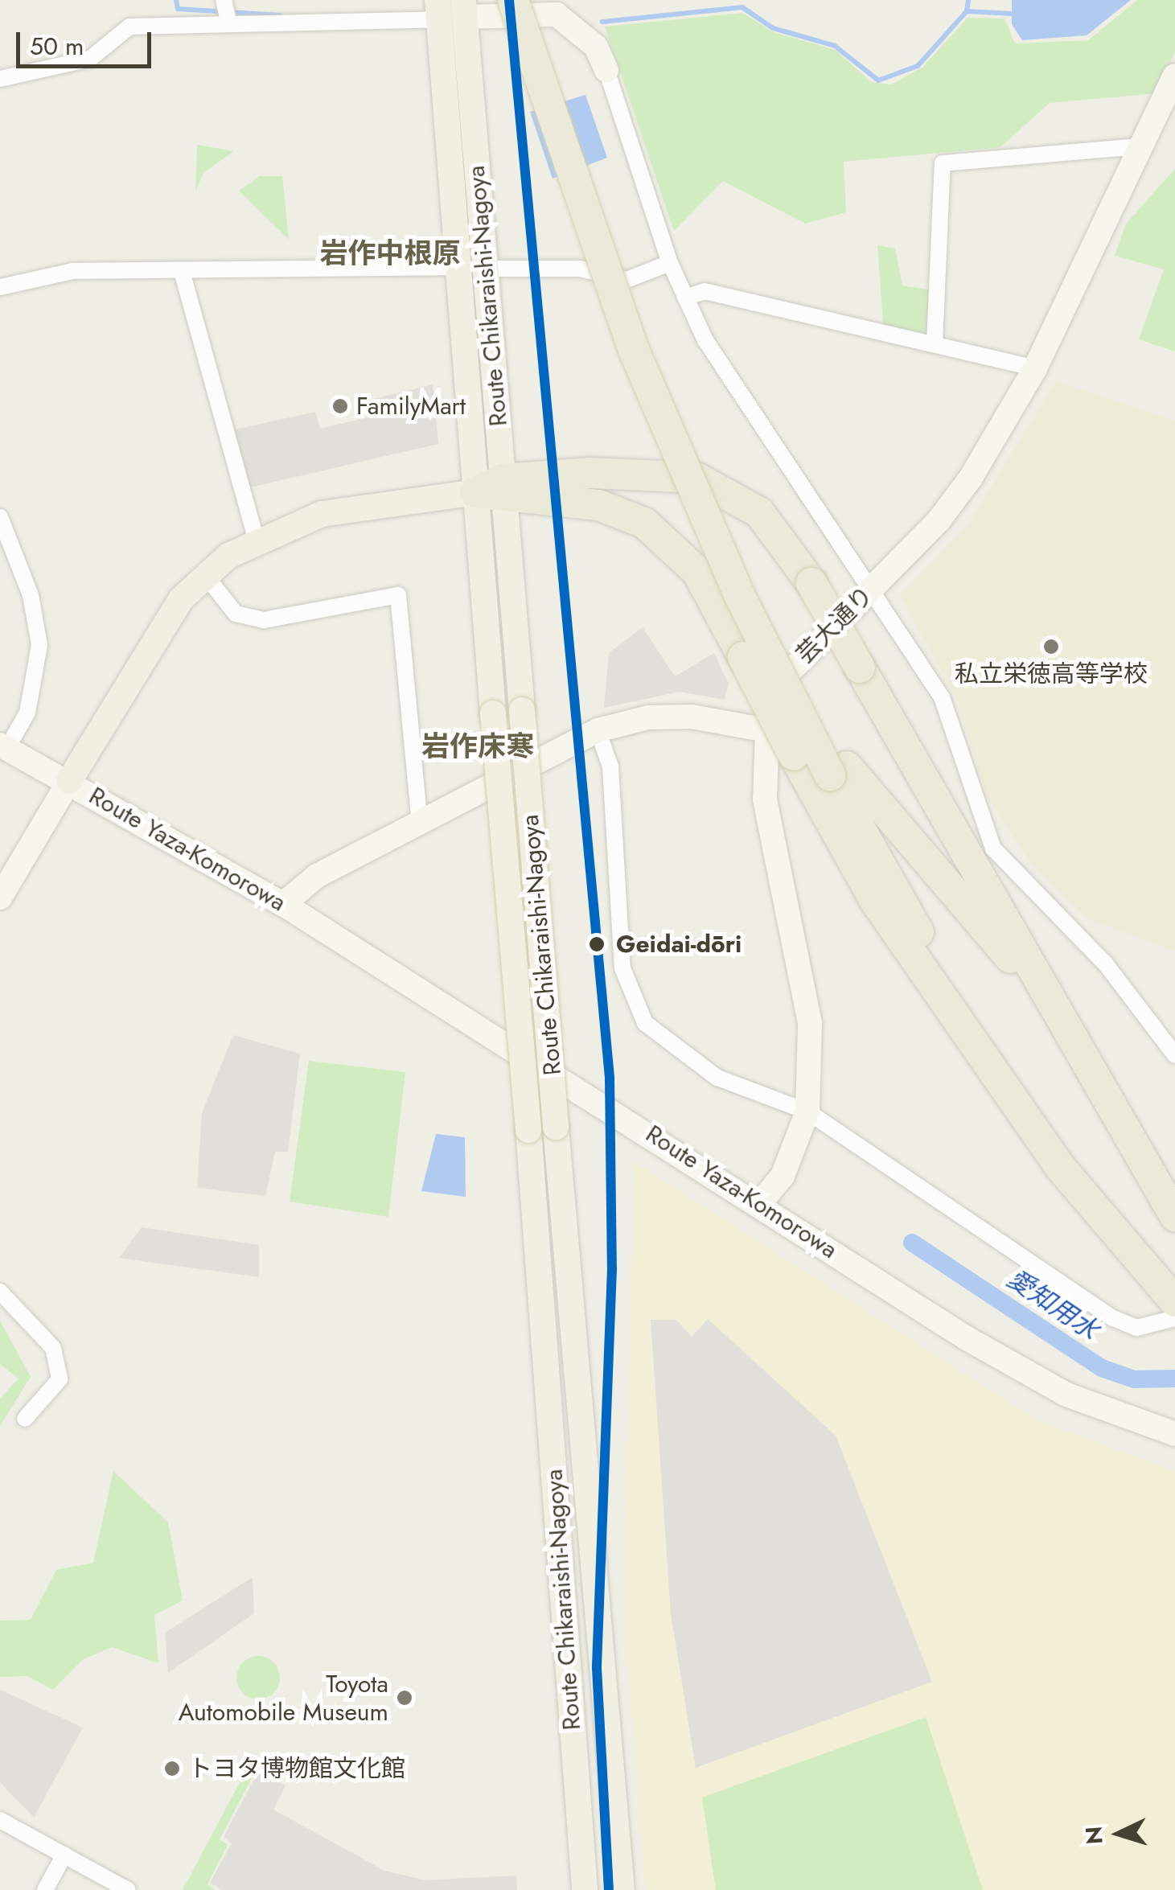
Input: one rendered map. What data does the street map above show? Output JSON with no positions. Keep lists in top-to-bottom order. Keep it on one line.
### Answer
{"streets":{"main road":["Route Chikaraishi-Nagoya"],"street":["芸大通り","Route Yaza-Komorowa"]},"crossings":[["芸大通り","Route Yaza-Komorowa"]],"districts":["岩作中根原","岩作床寒"],"water":["愛知用水"],"places":["FamilyMart","私立栄徳高等学校","Geidai-dōri","Toyota Automobile Museum","トヨタ博物館文化館"],"scale_bar":"50 m","north":"left"}
